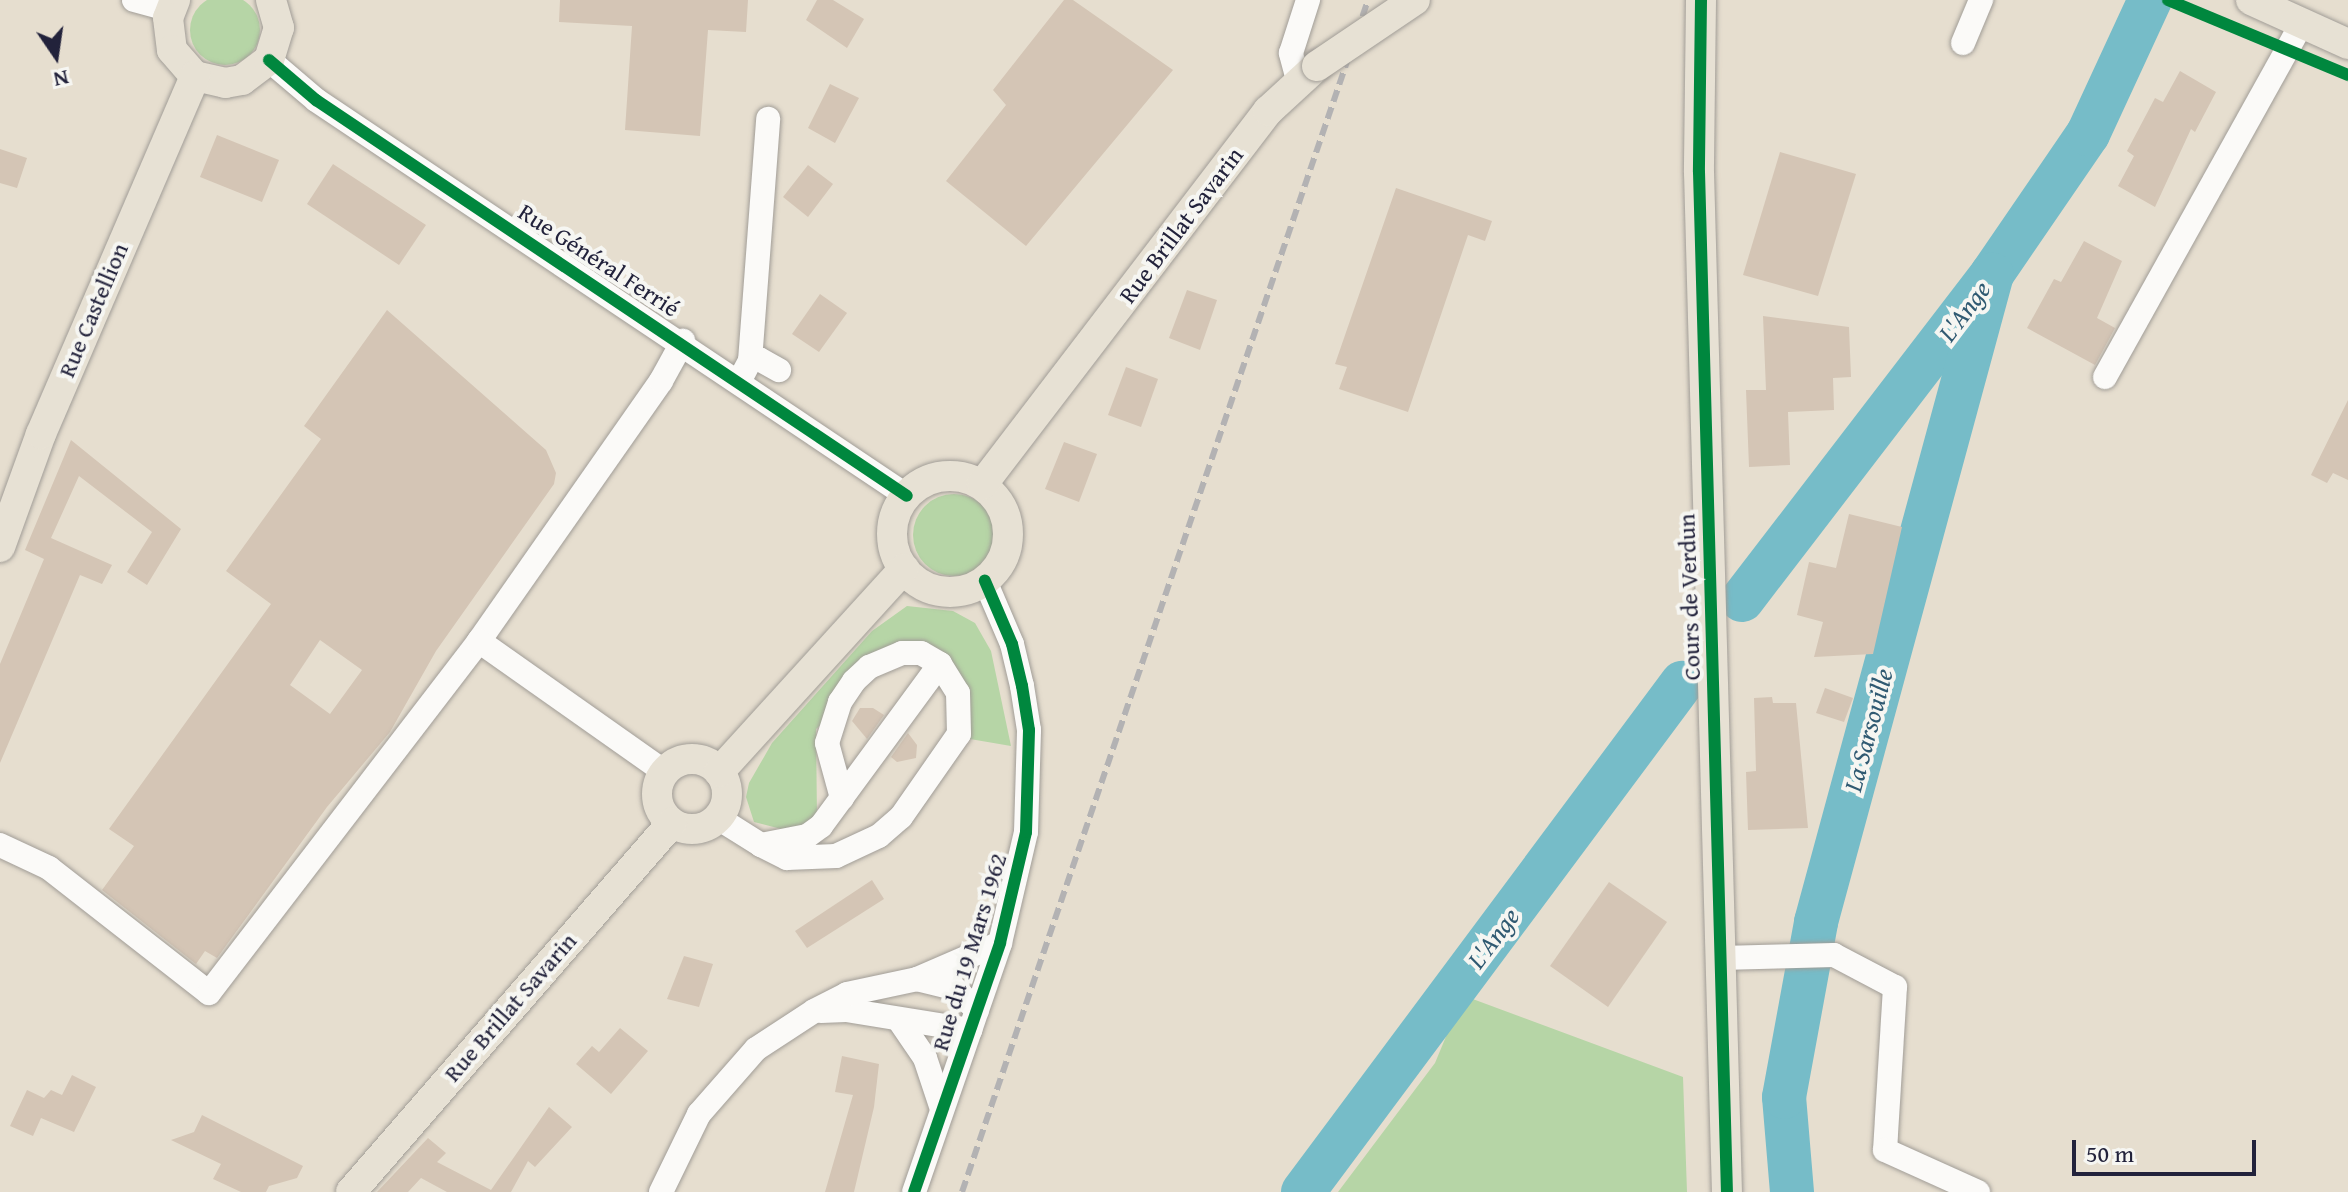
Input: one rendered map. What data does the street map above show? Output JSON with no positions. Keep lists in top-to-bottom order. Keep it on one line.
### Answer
{"streets":{"main road":["Rue Brillat Savarin","Rue Castellion","Cours de Verdun"],"street":["Rue Général Ferrié","Rue du 19 Mars 1962"]},"crossings":[["Rue Brillat Savarin","Rue Général Ferrié"],["Rue Brillat Savarin","Rue du 19 Mars 1962"],["Rue Général Ferrié","Rue du 19 Mars 1962"]],"water":["L'Ange","La Sarsouille"],"scale_bar":"50 m","north":"bottom"}
